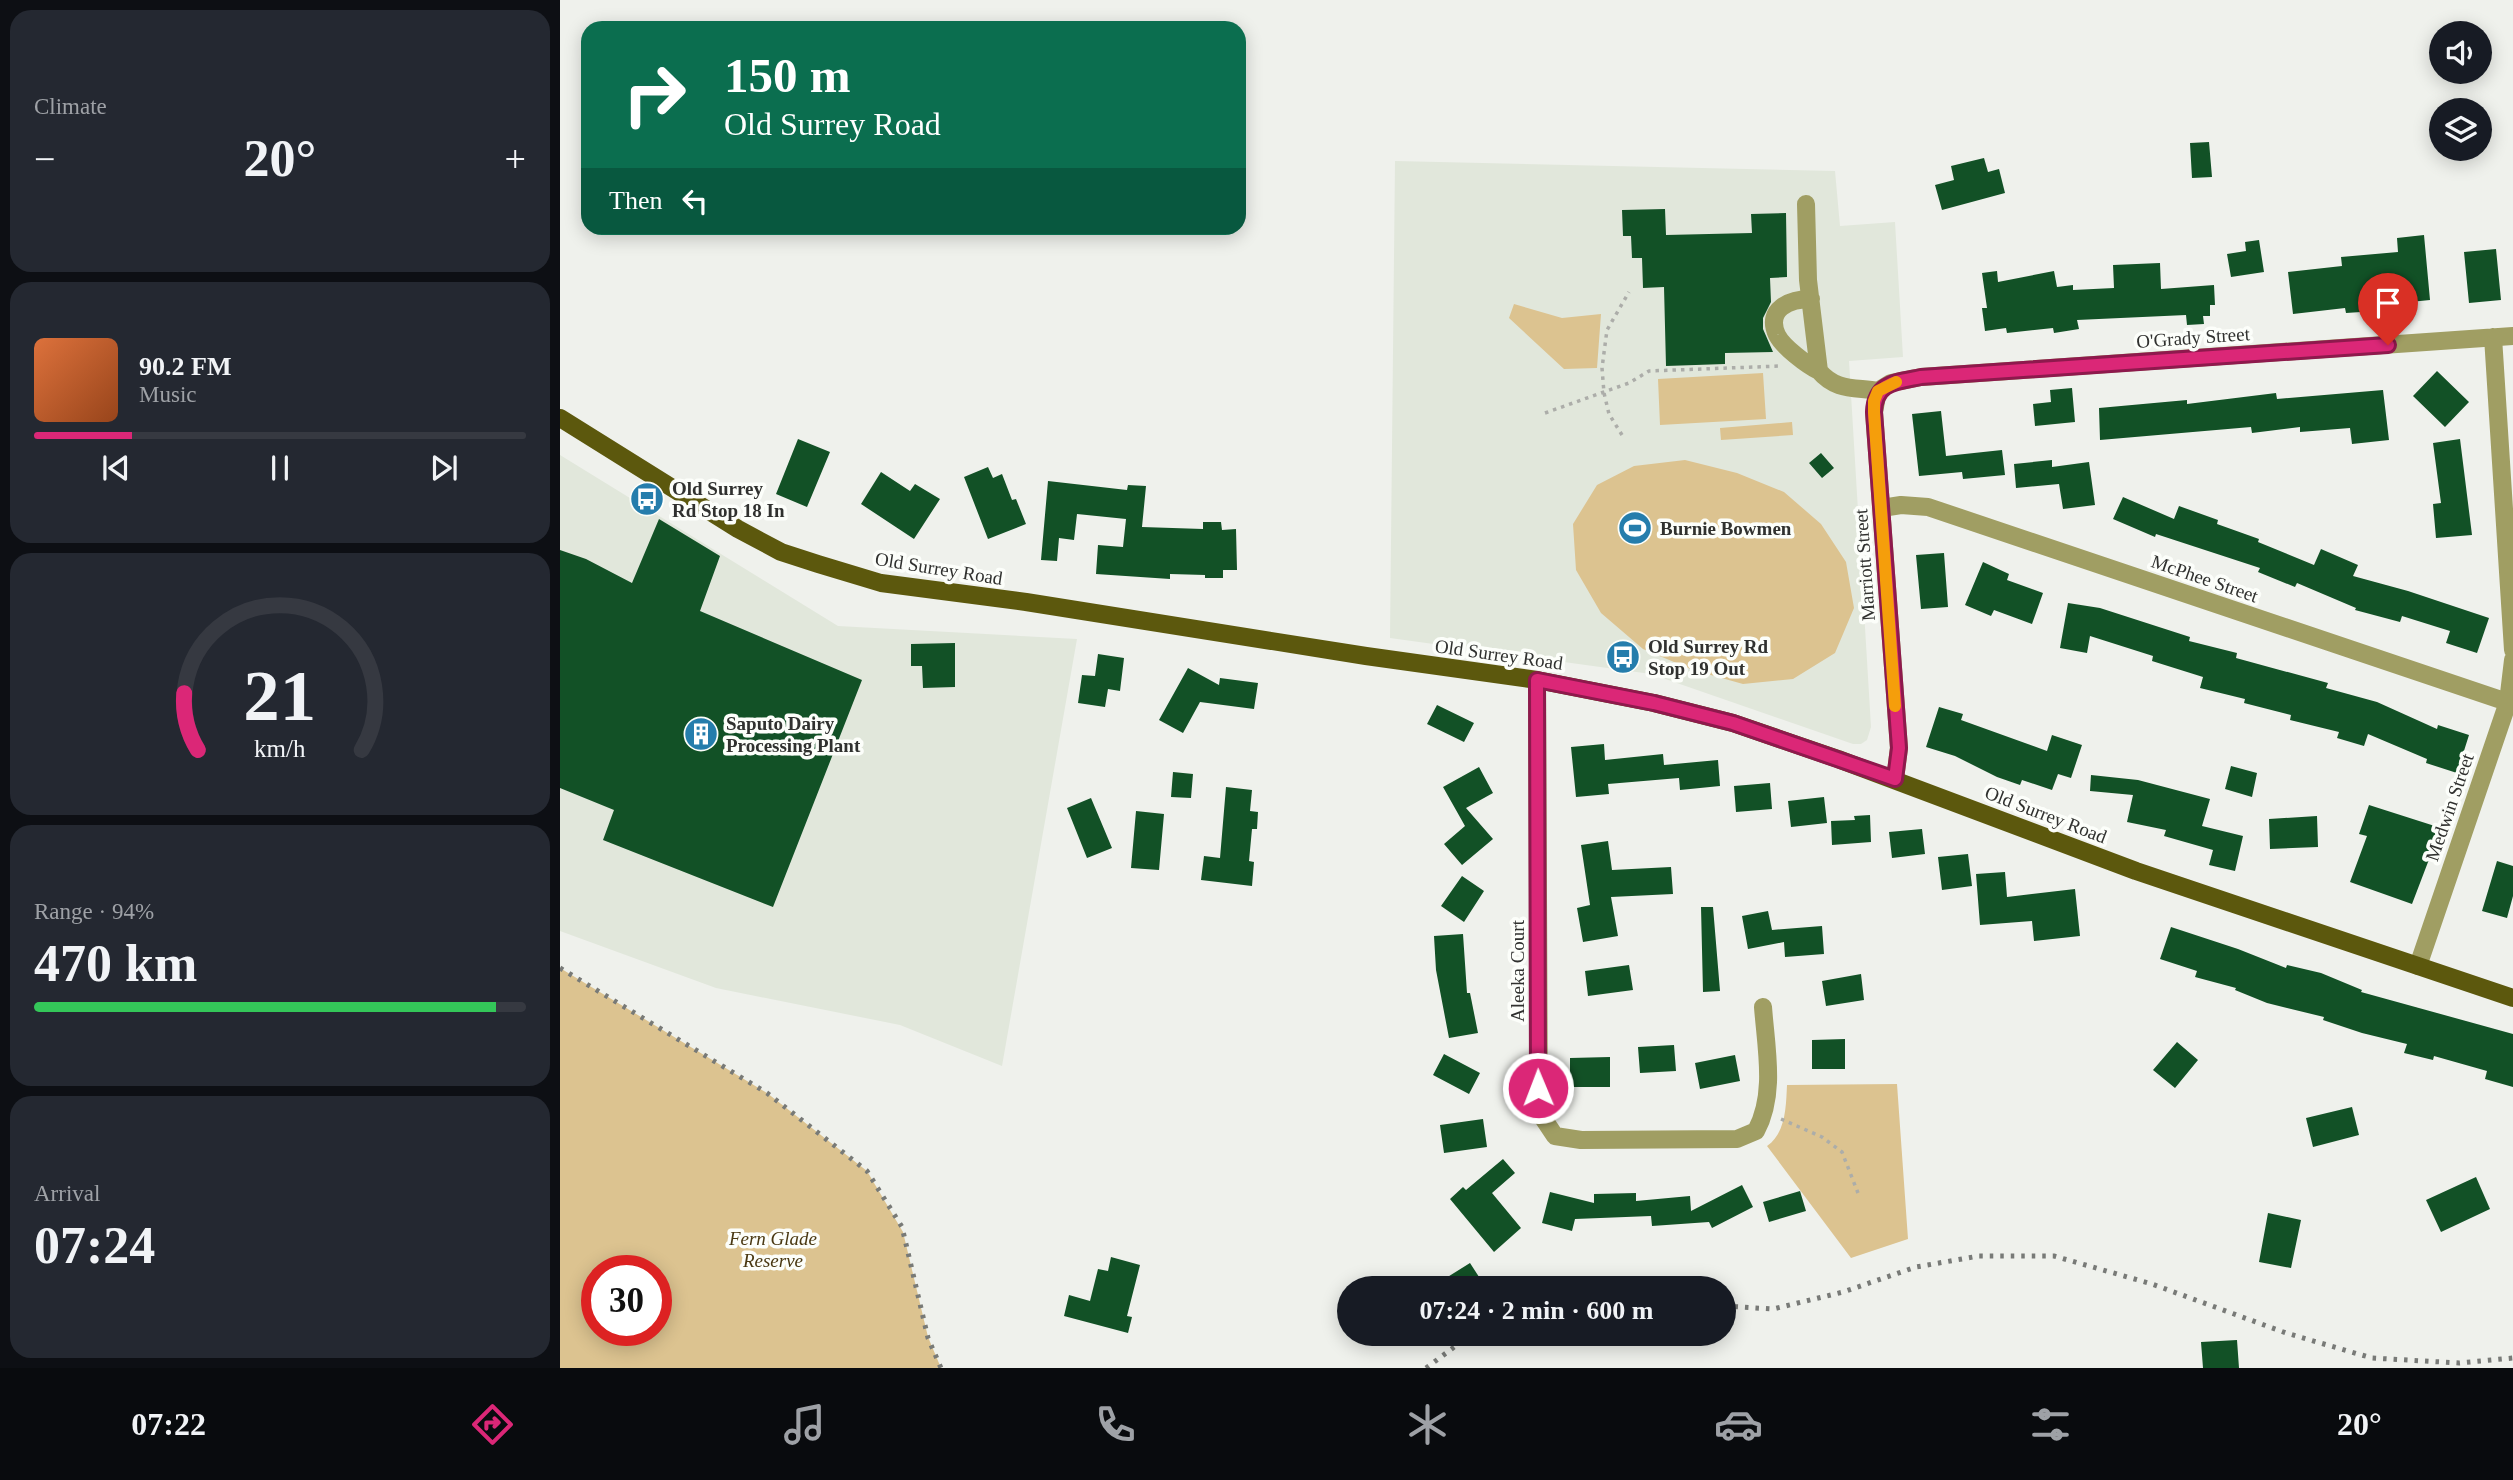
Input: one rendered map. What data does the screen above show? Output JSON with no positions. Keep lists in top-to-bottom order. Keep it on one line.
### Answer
{"streets":{"main road":["Old Surrey Road"],"street":["O'Grady Street","Marriott Street","McPhee Street","Medwin Street","Aleeka Court"]},"crossings":[["O'Grady Street","Marriott Street"],["Marriott Street","Old Surrey Road"],["Marriott Street","McPhee Street"],["Old Surrey Road","Medwin Street"],["Old Surrey Road","Aleeka Court"],["McPhee Street","Medwin Street"]],"parks":["Fern Glade Reserve"],"places":{"bus stop":["Old Surrey Rd Stop 18 In","Old Surrey Rd Stop 19 Out"],"sports":["Burnie Bowmen"],"building":["Saputo Dairy Processing Plant"]},"page":{"tile":["Climate",["Range · 94%","470 km"],["Arrival","07:24"]],"turn":["150 m","Old Surrey Road"],"heat":["−","20°","+"],"then":"Then","song":["90.2 FM","Music"],"limit":"30","trip":"07:24 · 2 min · 600 m","tabs":["07:22","20°"],"gauge":["21","km/h"]}}
